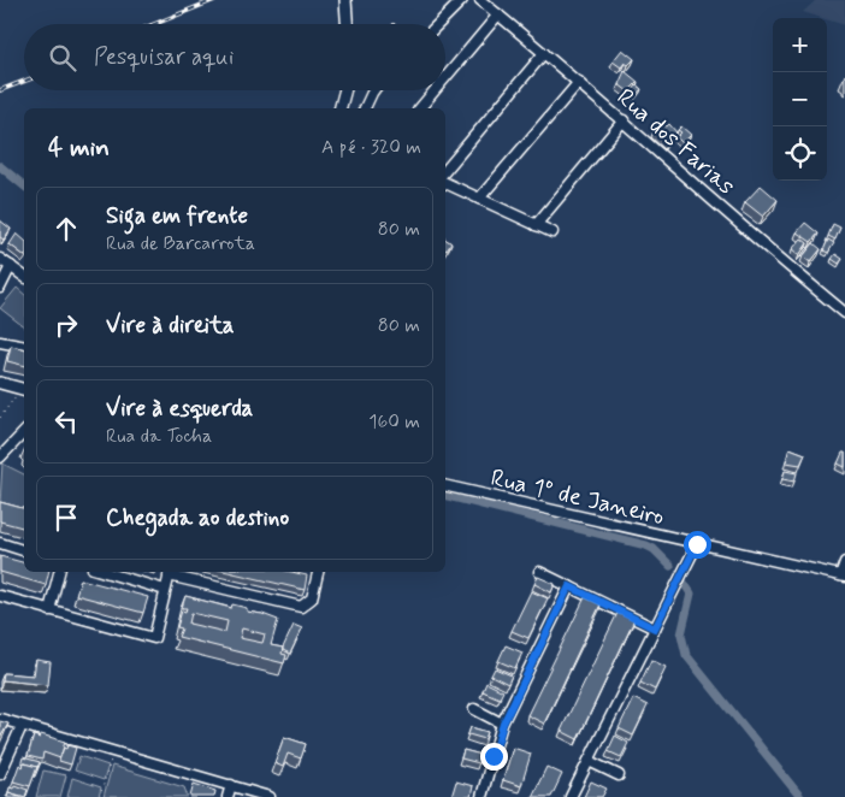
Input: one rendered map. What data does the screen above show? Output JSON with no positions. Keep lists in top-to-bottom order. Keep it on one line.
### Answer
{"streets":{"street":["Rua dos Farias","Rua 1º de Janeiro"]},"page":{"map_buttons":["+","−"],"search":"Pesquisar aqui","heading":["4 min","A pé · 320 m"],"list":[["Siga em frente","Rua de Barcarrota","80 m"],["Vire à direita","80 m"],["Vire à esquerda","Rua da Tocha","160 m"],"Chegada ao destino"]}}
